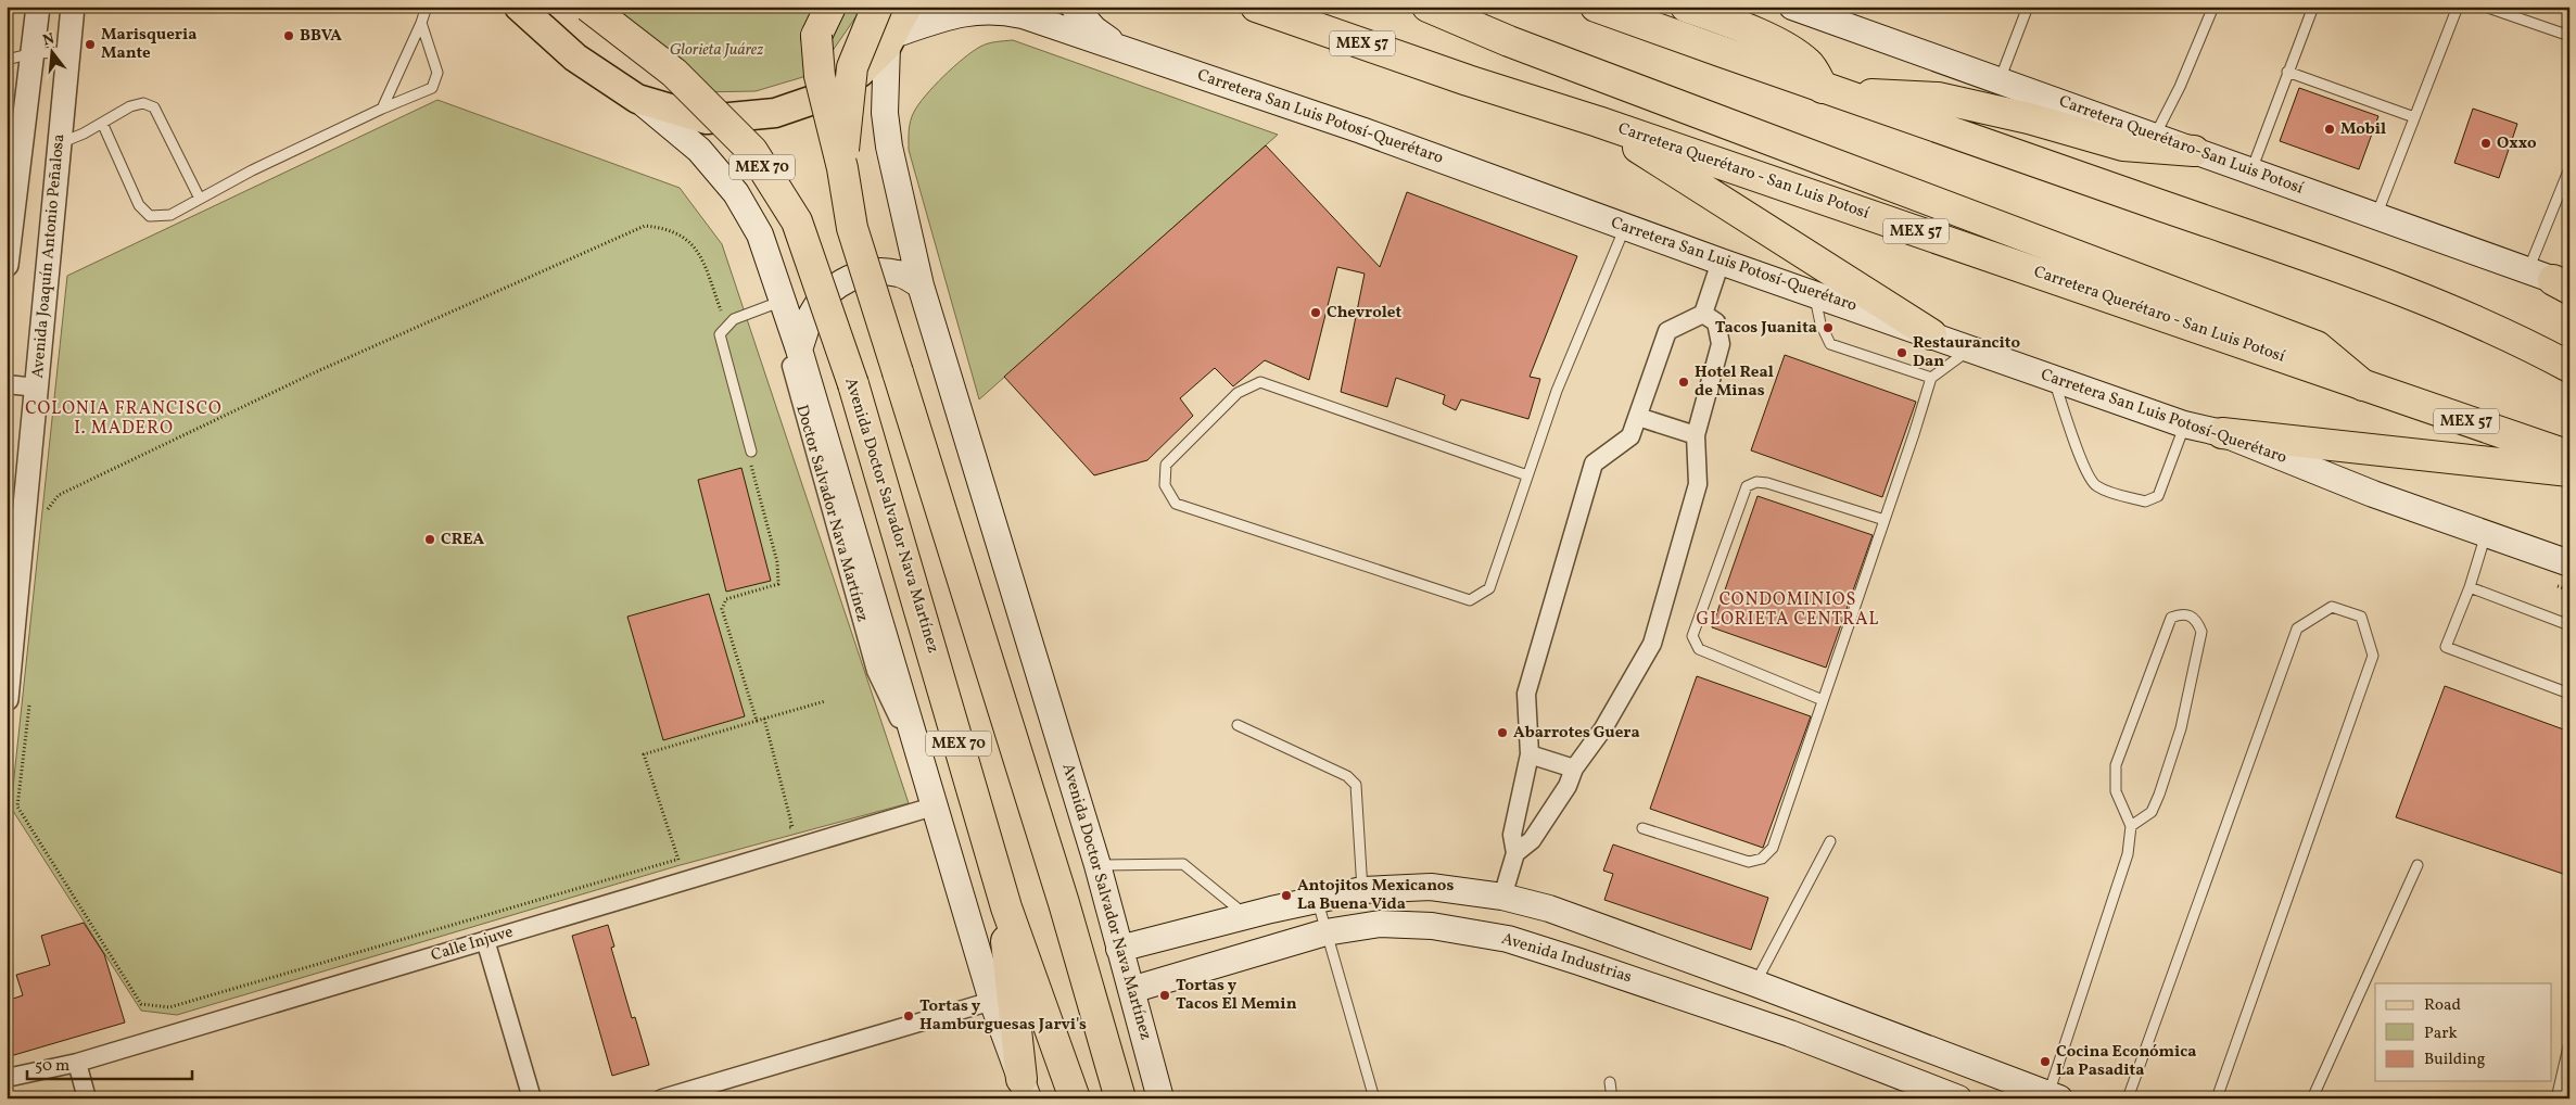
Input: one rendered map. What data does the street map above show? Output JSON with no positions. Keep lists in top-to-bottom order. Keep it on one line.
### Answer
{"streets":{"highway":["MEX 57","MEX 70","Carretera Querétaro - San Luis Potosí","Avenida Doctor Salvador Nava Martínez"],"main road":["Carretera San Luis Potosí-Querétaro","Carretera Querétaro-San Luis Potosí","Avenida Industrias"],"street":["Avenida Joaquín Antonio Peñalosa","Calle Injuve"]},"crossings":[["Carretera San Luis Potosí-Querétaro","Avenida Doctor Salvador Nava Martínez"],["Avenida Doctor Salvador Nava Martínez","Avenida Industrias"]],"districts":["COLONIA FRANCISCO I. MADERO","CONDOMINIOS GLORIETA CENTRAL"],"parks":["Glorieta Juárez"],"places":["BBVA","Marisqueria Mante","Mobil","Oxxo","Chevrolet","Tacos Juanita","Restaurancito Dan","Hotel Real de Minas","CREA","Abarrotes Guera","Antojitos Mexicanos La Buena Vida","Tortas y Tacos El Memin","Tortas y Hamburguesas Jarvi's","Cocina Económica La Pasadita"],"legend":["Road","Park","Building"],"scale_bar":"50 m","north":"top"}
